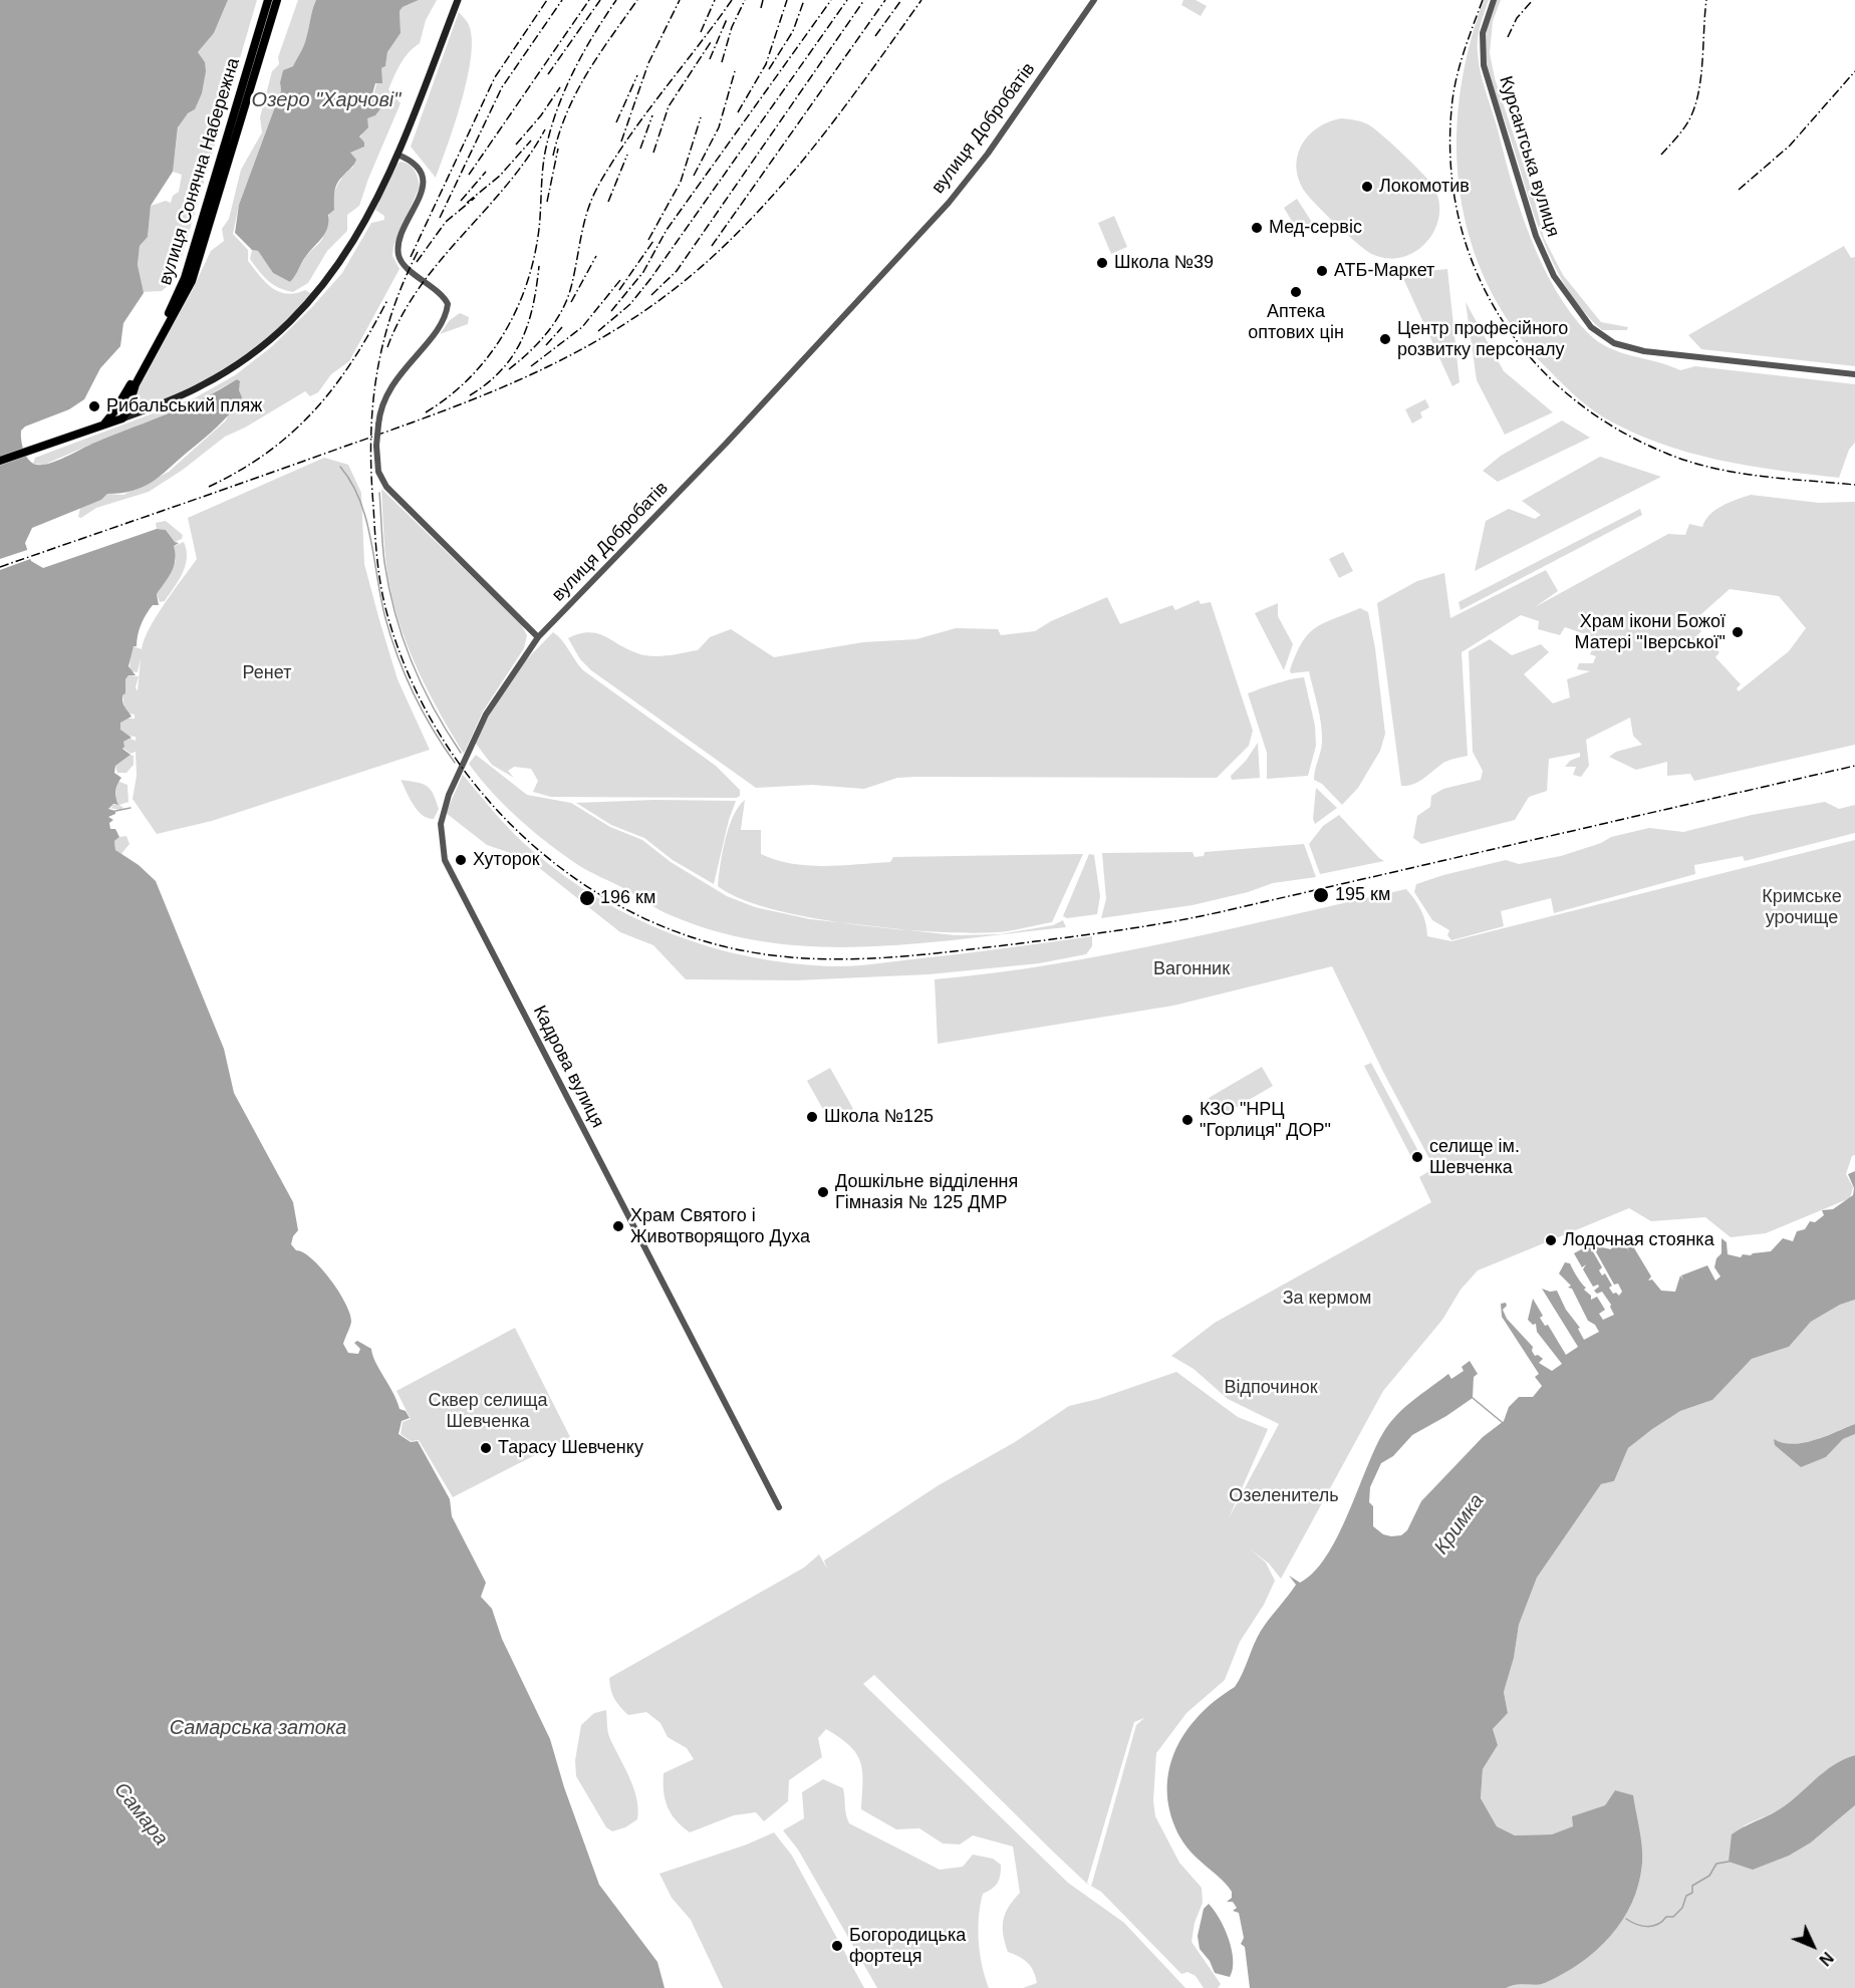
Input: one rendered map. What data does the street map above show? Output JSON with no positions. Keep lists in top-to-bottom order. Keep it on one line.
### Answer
{"streets":{"main road":["вулиця Сонячна Набережна"],"street":["вулиця Добробатів","Курсантська вулиця","Кадрова вулиця"]},"crossings":[["вулиця Добробатів","Кадрова вулиця"]],"water":["Озеро \"Харчові\"","Кримка","Самарська затока","Самара"],"parks":["Ренет","Кримське урочище","Вагонник","За кермом","Відпочинок","Сквер селища Шевченка","Озеленитель"],"places":["Локомотив","Мед-сервіс","Школа №39","АТБ-Маркет","Аптека оптових цін","Центр професійного розвитку персоналу","Рибальський пляж","Храм ікони Божої Матері \"Іверської\"","Хуторок","195 км","196 км","Школа №125","КЗО \"НРЦ \"Горлиця\" ДОР\"","селище ім. Шевченка","Дошкільне відділення Гімназія № 125 ДМР","Храм Святого і Животворящого Духа","Лодочная стоянка","Тарасу Шевченку","Богородицька фортеця"],"north":"bottom right"}
